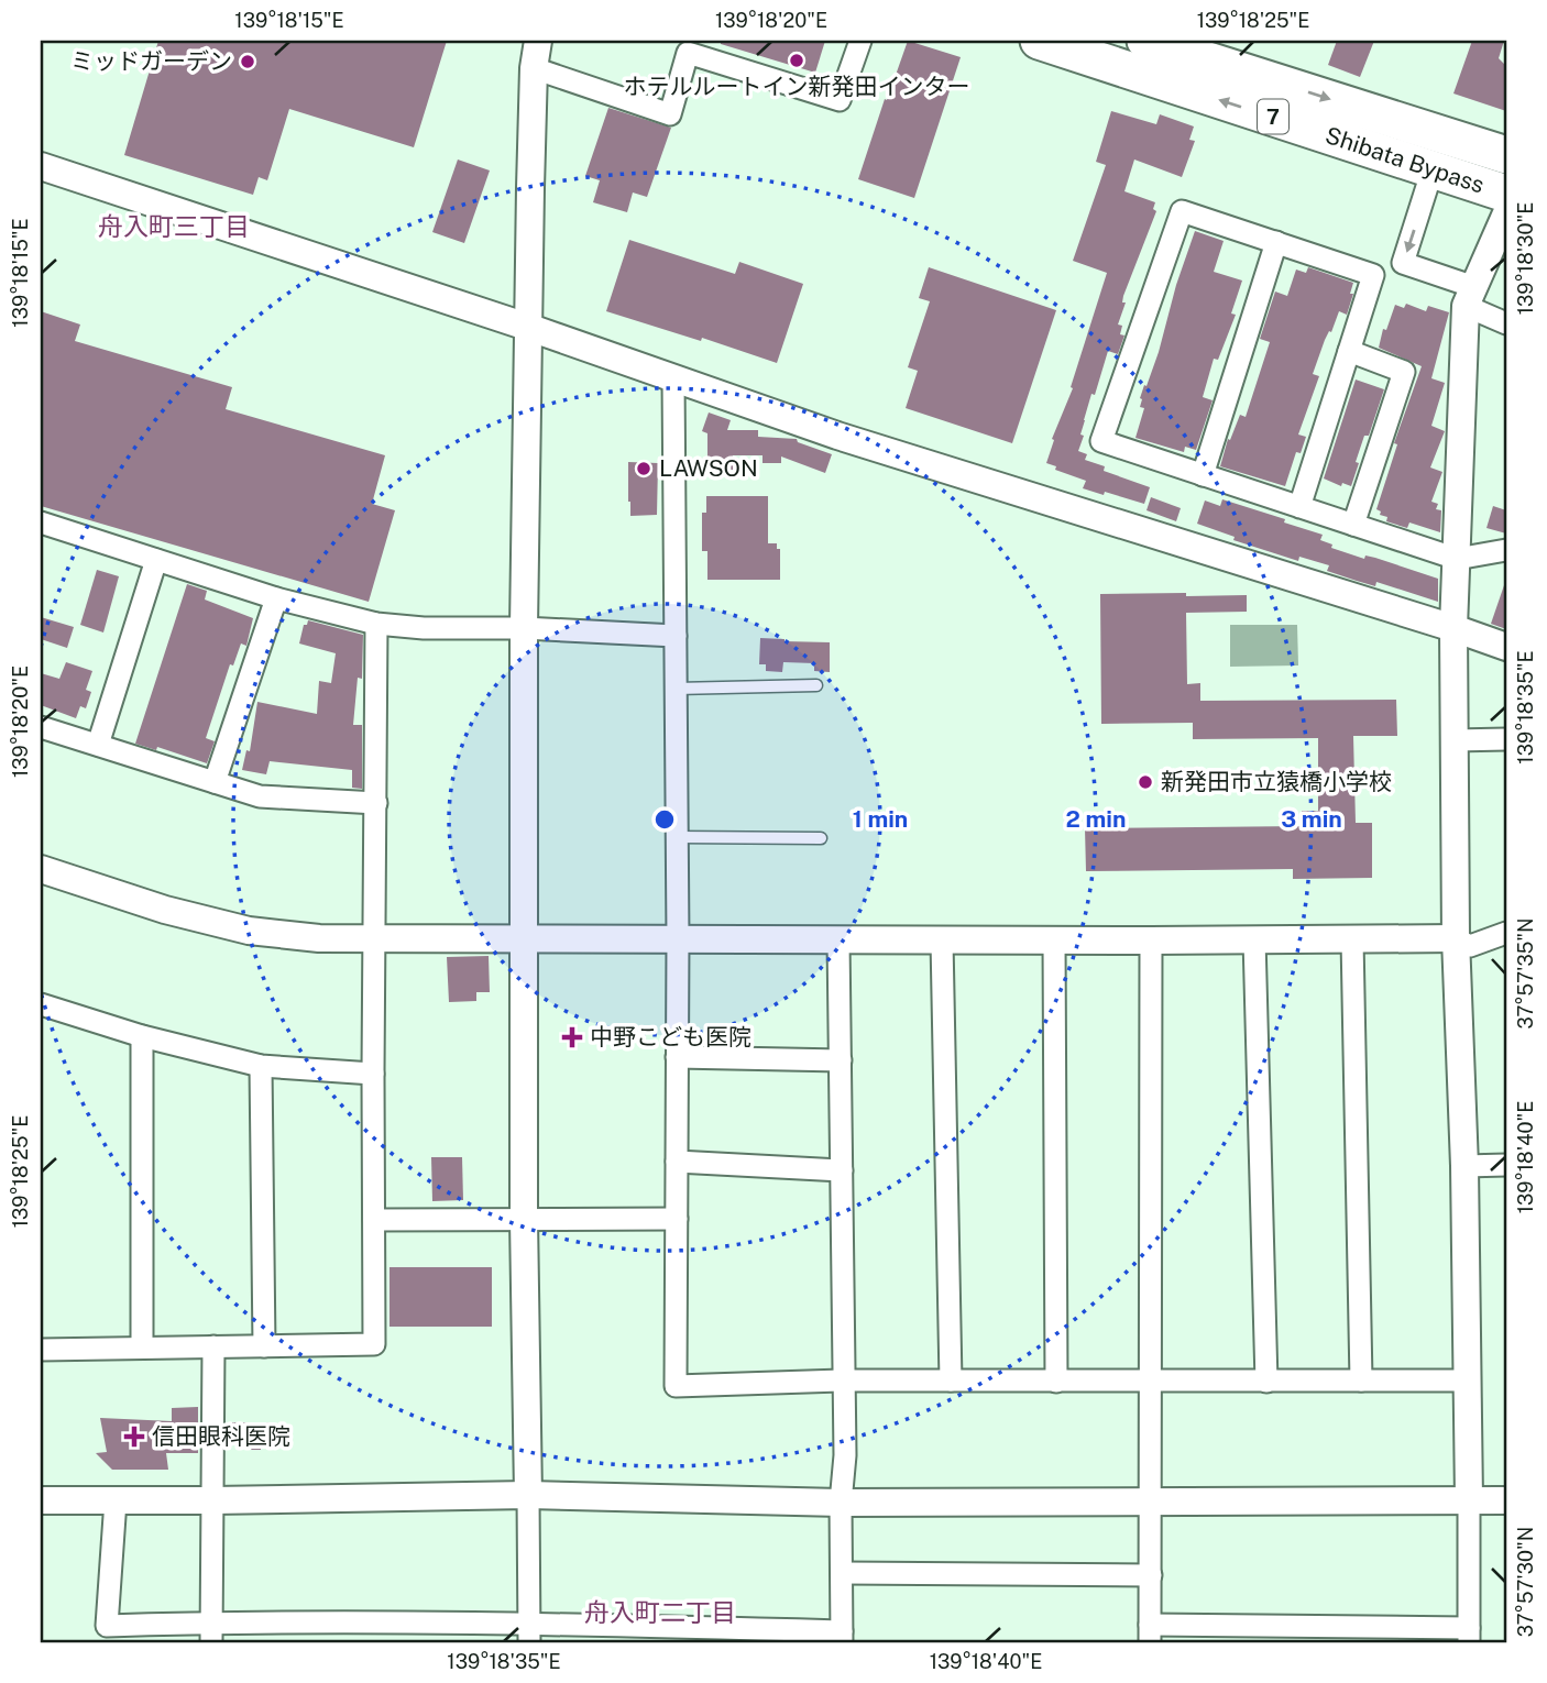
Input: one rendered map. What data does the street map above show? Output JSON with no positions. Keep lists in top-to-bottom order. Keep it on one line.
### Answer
{"streets":{"highway":["7","Shibata Bypass"]},"districts":["舟入町三丁目","舟入町二丁目"],"places":{"other":["ホテルルートイン新発田インター","ミッドガーデン","LAWSON","新発田市立猿橋小学校"],"health":["中野こども医院","信田眼科医院"]},"coordinates":["139°18'15\"E","139°18'20\"E","139°18'25\"E","139°18'30\"E","139°18'35\"E","37°57'35\"N","139°18'40\"E","37°57'30\"N"],"rings":["1 min","2 min","3 min"]}
